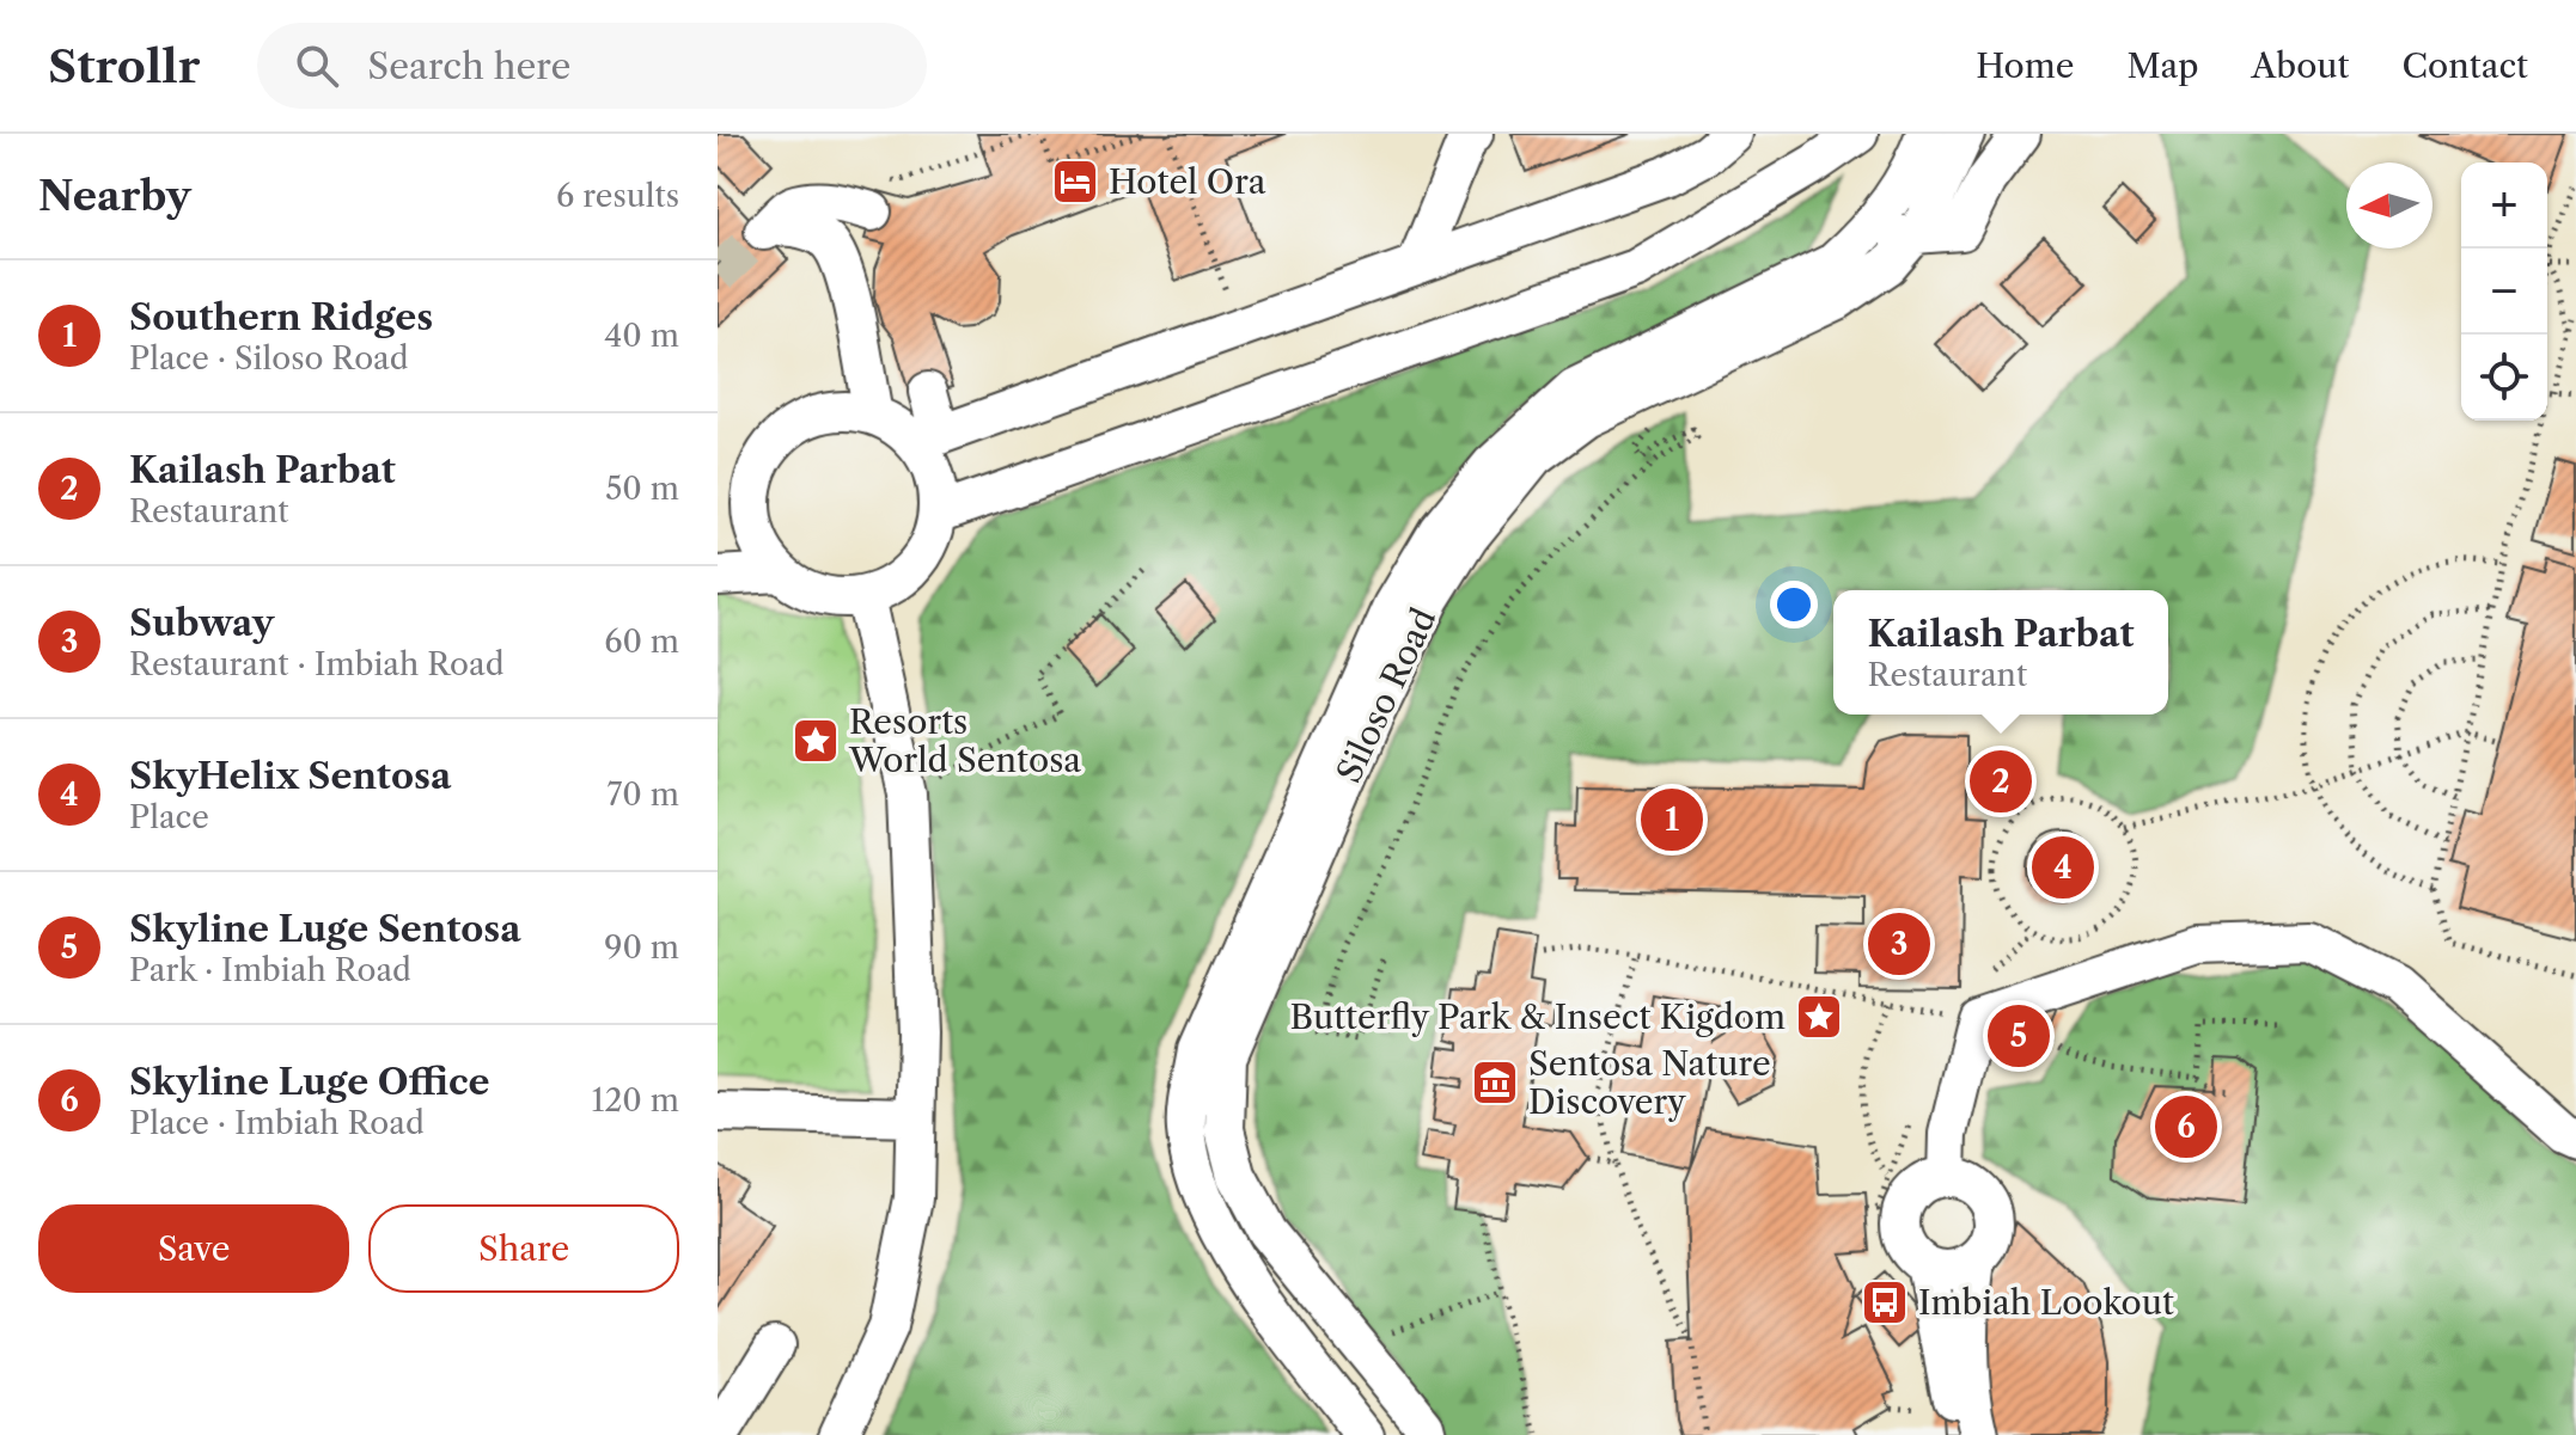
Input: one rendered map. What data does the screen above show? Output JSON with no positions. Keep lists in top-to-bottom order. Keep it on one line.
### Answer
{"streets":{"street":["Siloso Road"]},"places":{"hotel":["Hotel Ora"],"place":["Resorts World Sentosa","Butterfly Park & Insect Kigdom"],"museum":["Sentosa Nature Discovery"],"bus stop":["Imbiah Lookout"]},"north":"left","page":{"header":"Strollr","search":"Search here","nav":["Home","Map","About","Contact"],"heading":["Nearby","6 results"],"map_buttons":["+","−"],"list":[{"mark":"1","name":"Southern Ridges","note":"Place · Siloso Road","value":"40 m"},{"mark":"2","name":"Kailash Parbat","note":"Restaurant","value":"50 m"},{"mark":"3","name":"Subway","note":"Restaurant · Imbiah Road","value":"60 m"},{"mark":"4","name":"SkyHelix Sentosa","note":"Place","value":"70 m"},{"mark":"5","name":"Skyline Luge Sentosa","note":"Park · Imbiah Road","value":"90 m"},{"mark":"6","name":"Skyline Luge Office","note":"Place · Imbiah Road","value":"120 m"}],"popup":["Kailash Parbat","Restaurant"],"pins":["2","1","4","3","5","6"],"buttons":["Save","Share"]}}
